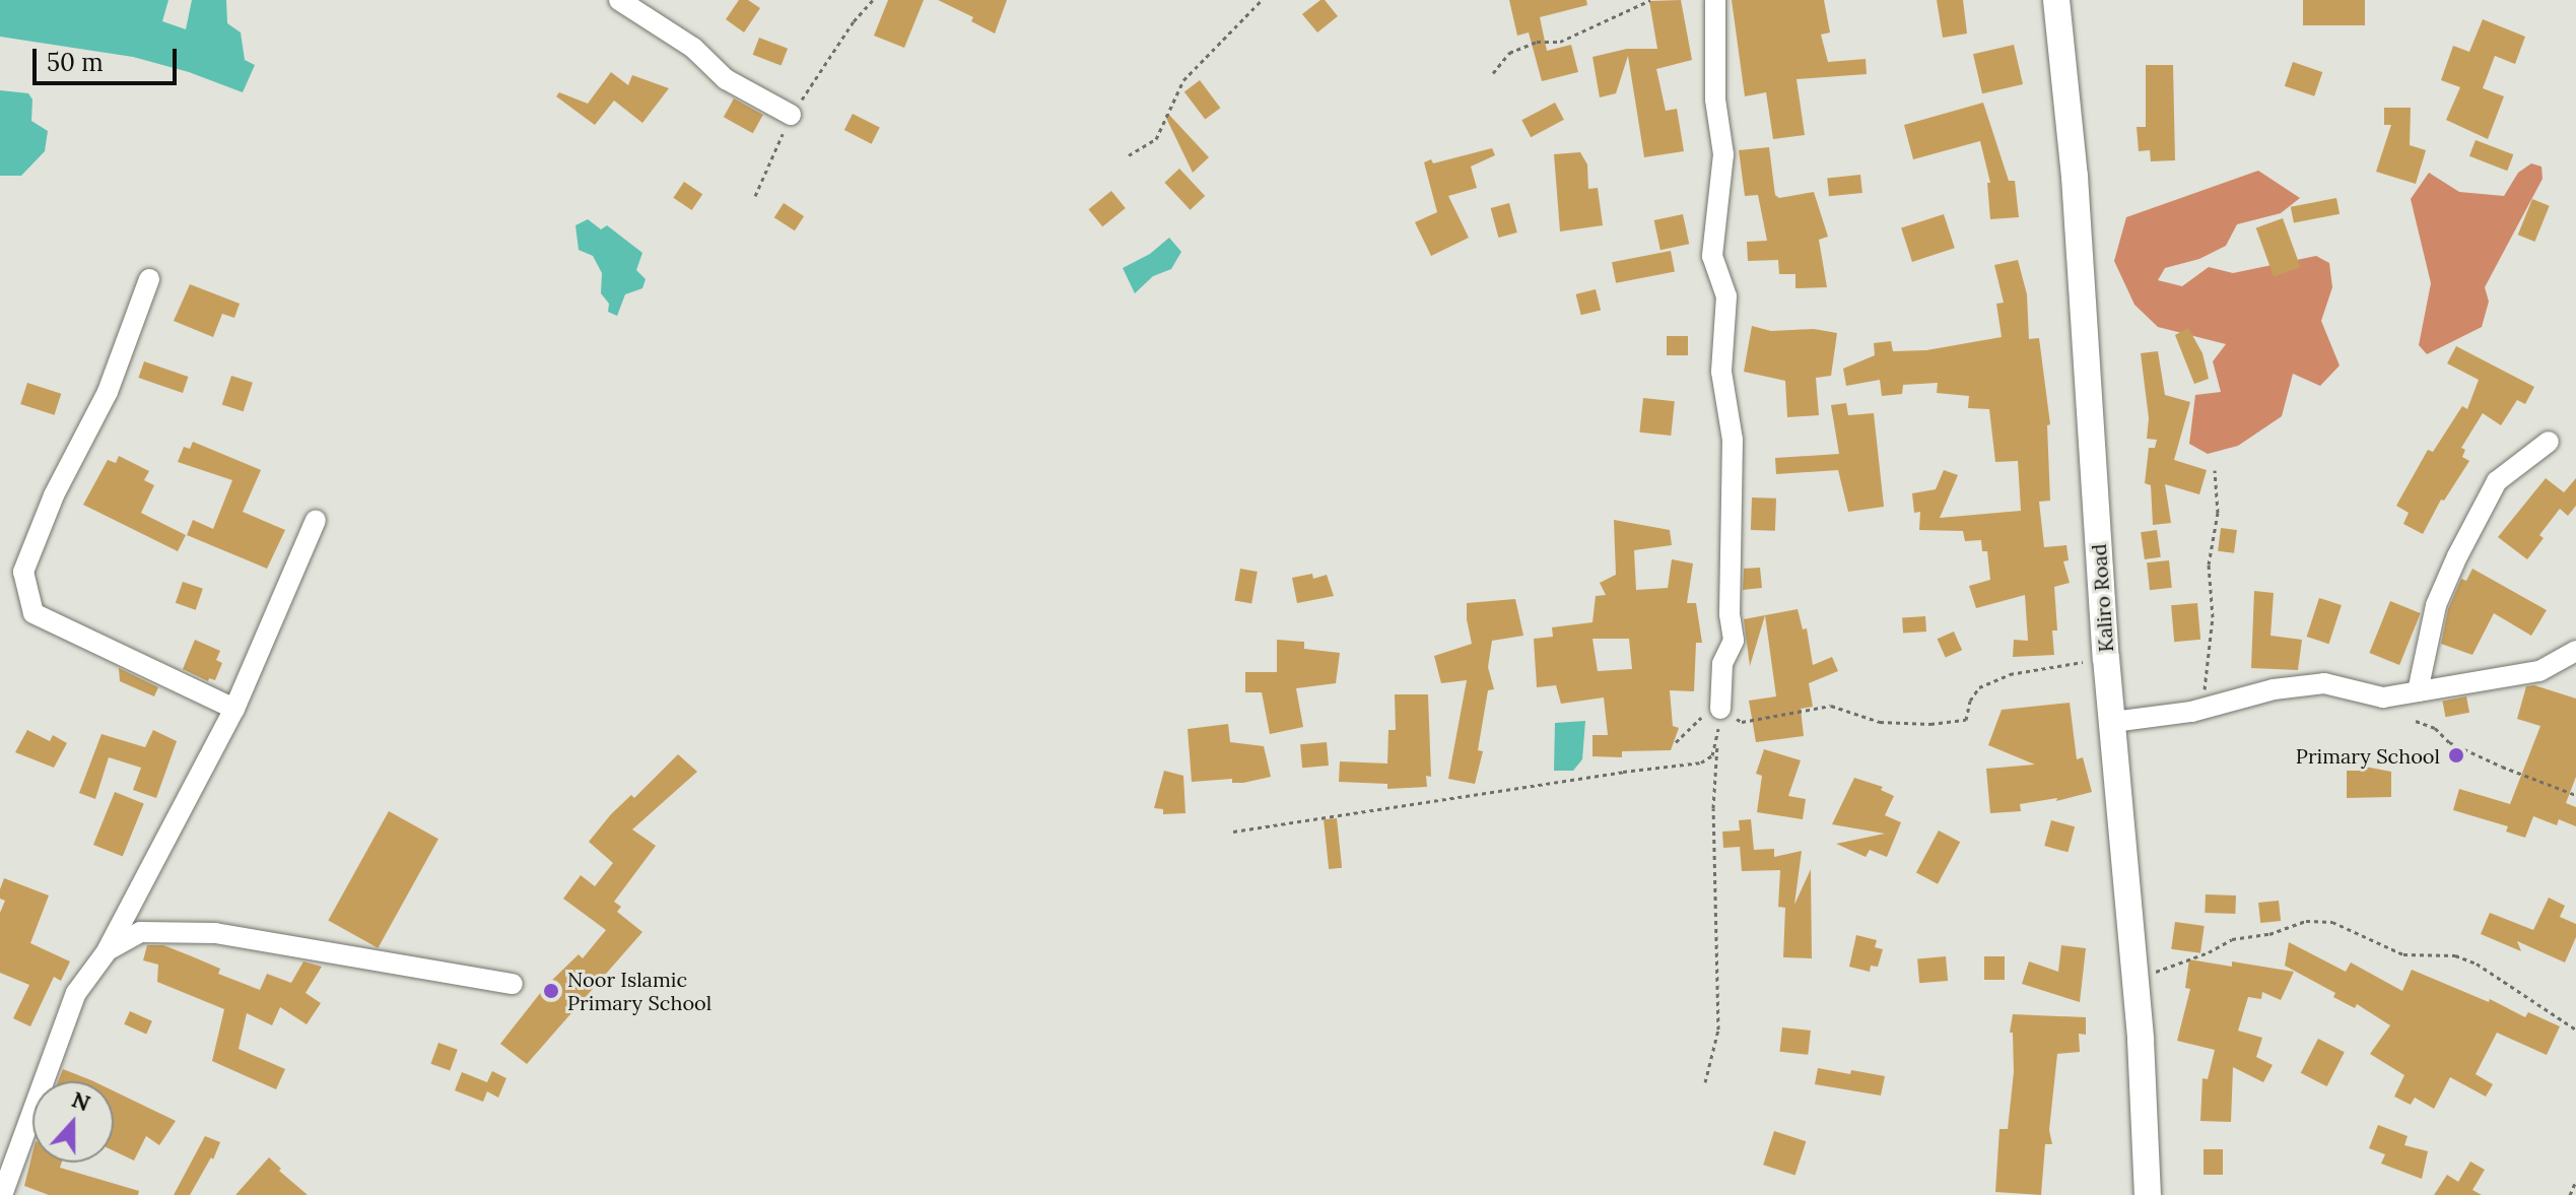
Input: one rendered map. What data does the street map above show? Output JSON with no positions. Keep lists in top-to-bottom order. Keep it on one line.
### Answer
{"streets":{"main road":["Kaliro Road"]},"places":["Primary School","Noor Islamic Primary School"],"scale_bar":"50 m","north":"top"}
